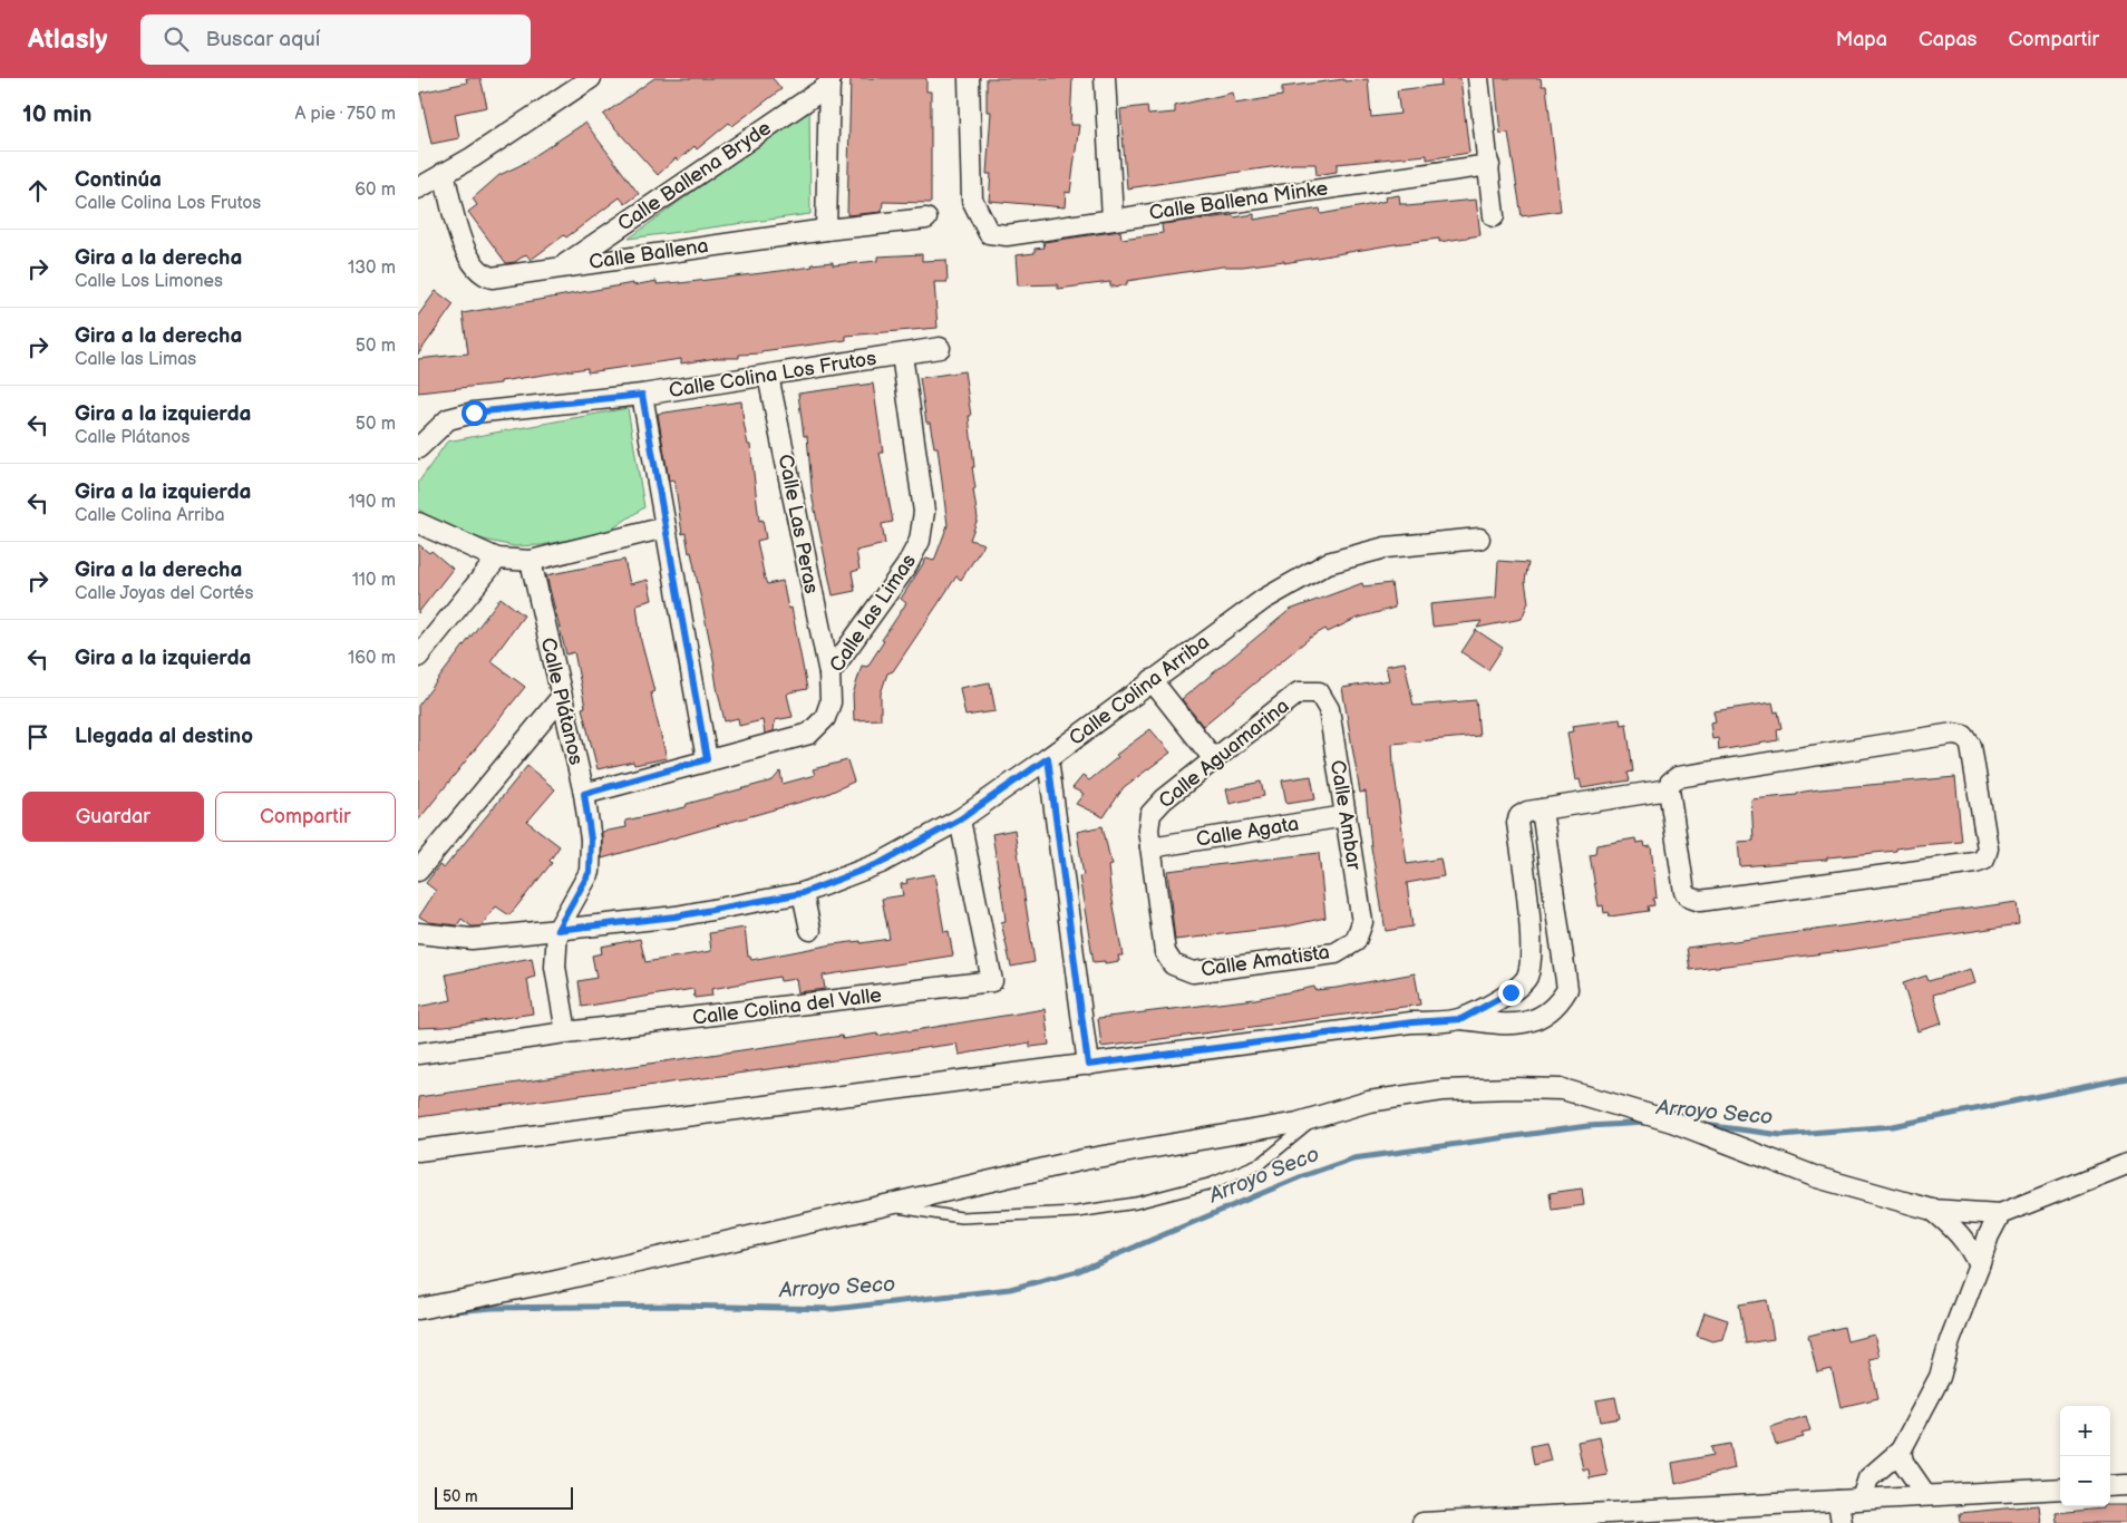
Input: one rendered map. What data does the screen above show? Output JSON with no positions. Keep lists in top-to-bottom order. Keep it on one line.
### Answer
{"streets":{"street":["Calle Ballena Bryde","Calle Ballena Minke","Calle Ballena","Calle Colina Los Frutos","Calle Las Peras","Calle las Limas","Calle Colina Arriba","Calle Plátanos","Calle Aguamarina","Calle Ambar","Calle Agata","Calle Amatista","Calle Colina del Valle"]},"crossings":[["Calle Ballena Bryde","Calle Ballena"],["Calle Colina Los Frutos","Calle Las Peras"],["Calle Colina Los Frutos","Calle las Limas"],["Calle Las Peras","Calle las Limas"],["Calle las Limas","Calle Plátanos"],["Calle Colina Arriba","Calle Plátanos"],["Calle Colina Arriba","Calle Colina del Valle"],["Calle Plátanos","Calle Colina del Valle"],["Calle Aguamarina","Calle Ambar"],["Calle Aguamarina","Calle Agata"],["Calle Aguamarina","Calle Amatista"],["Calle Ambar","Calle Agata"],["Calle Ambar","Calle Amatista"]],"water":["Arroyo Seco"],"scale_bar":"50 m","page":{"header":"Atlasly","search":"Buscar aquí","nav":["Mapa","Capas","Compartir"],"heading":["10 min","A pie · 750 m"],"list":[["Continúa","Calle Colina Los Frutos","60 m"],["Gira a la derecha","Calle Los Limones","130 m"],["Gira a la derecha","Calle las Limas","50 m"],["Gira a la izquierda","Calle Plátanos","50 m"],["Gira a la izquierda","Calle Colina Arriba","190 m"],["Gira a la derecha","Calle Joyas del Cortés","110 m"],["Gira a la izquierda","160 m"],"Llegada al destino"],"buttons":["Guardar","Compartir"],"map_buttons":["+","−"],"scale":"50 m"}}
